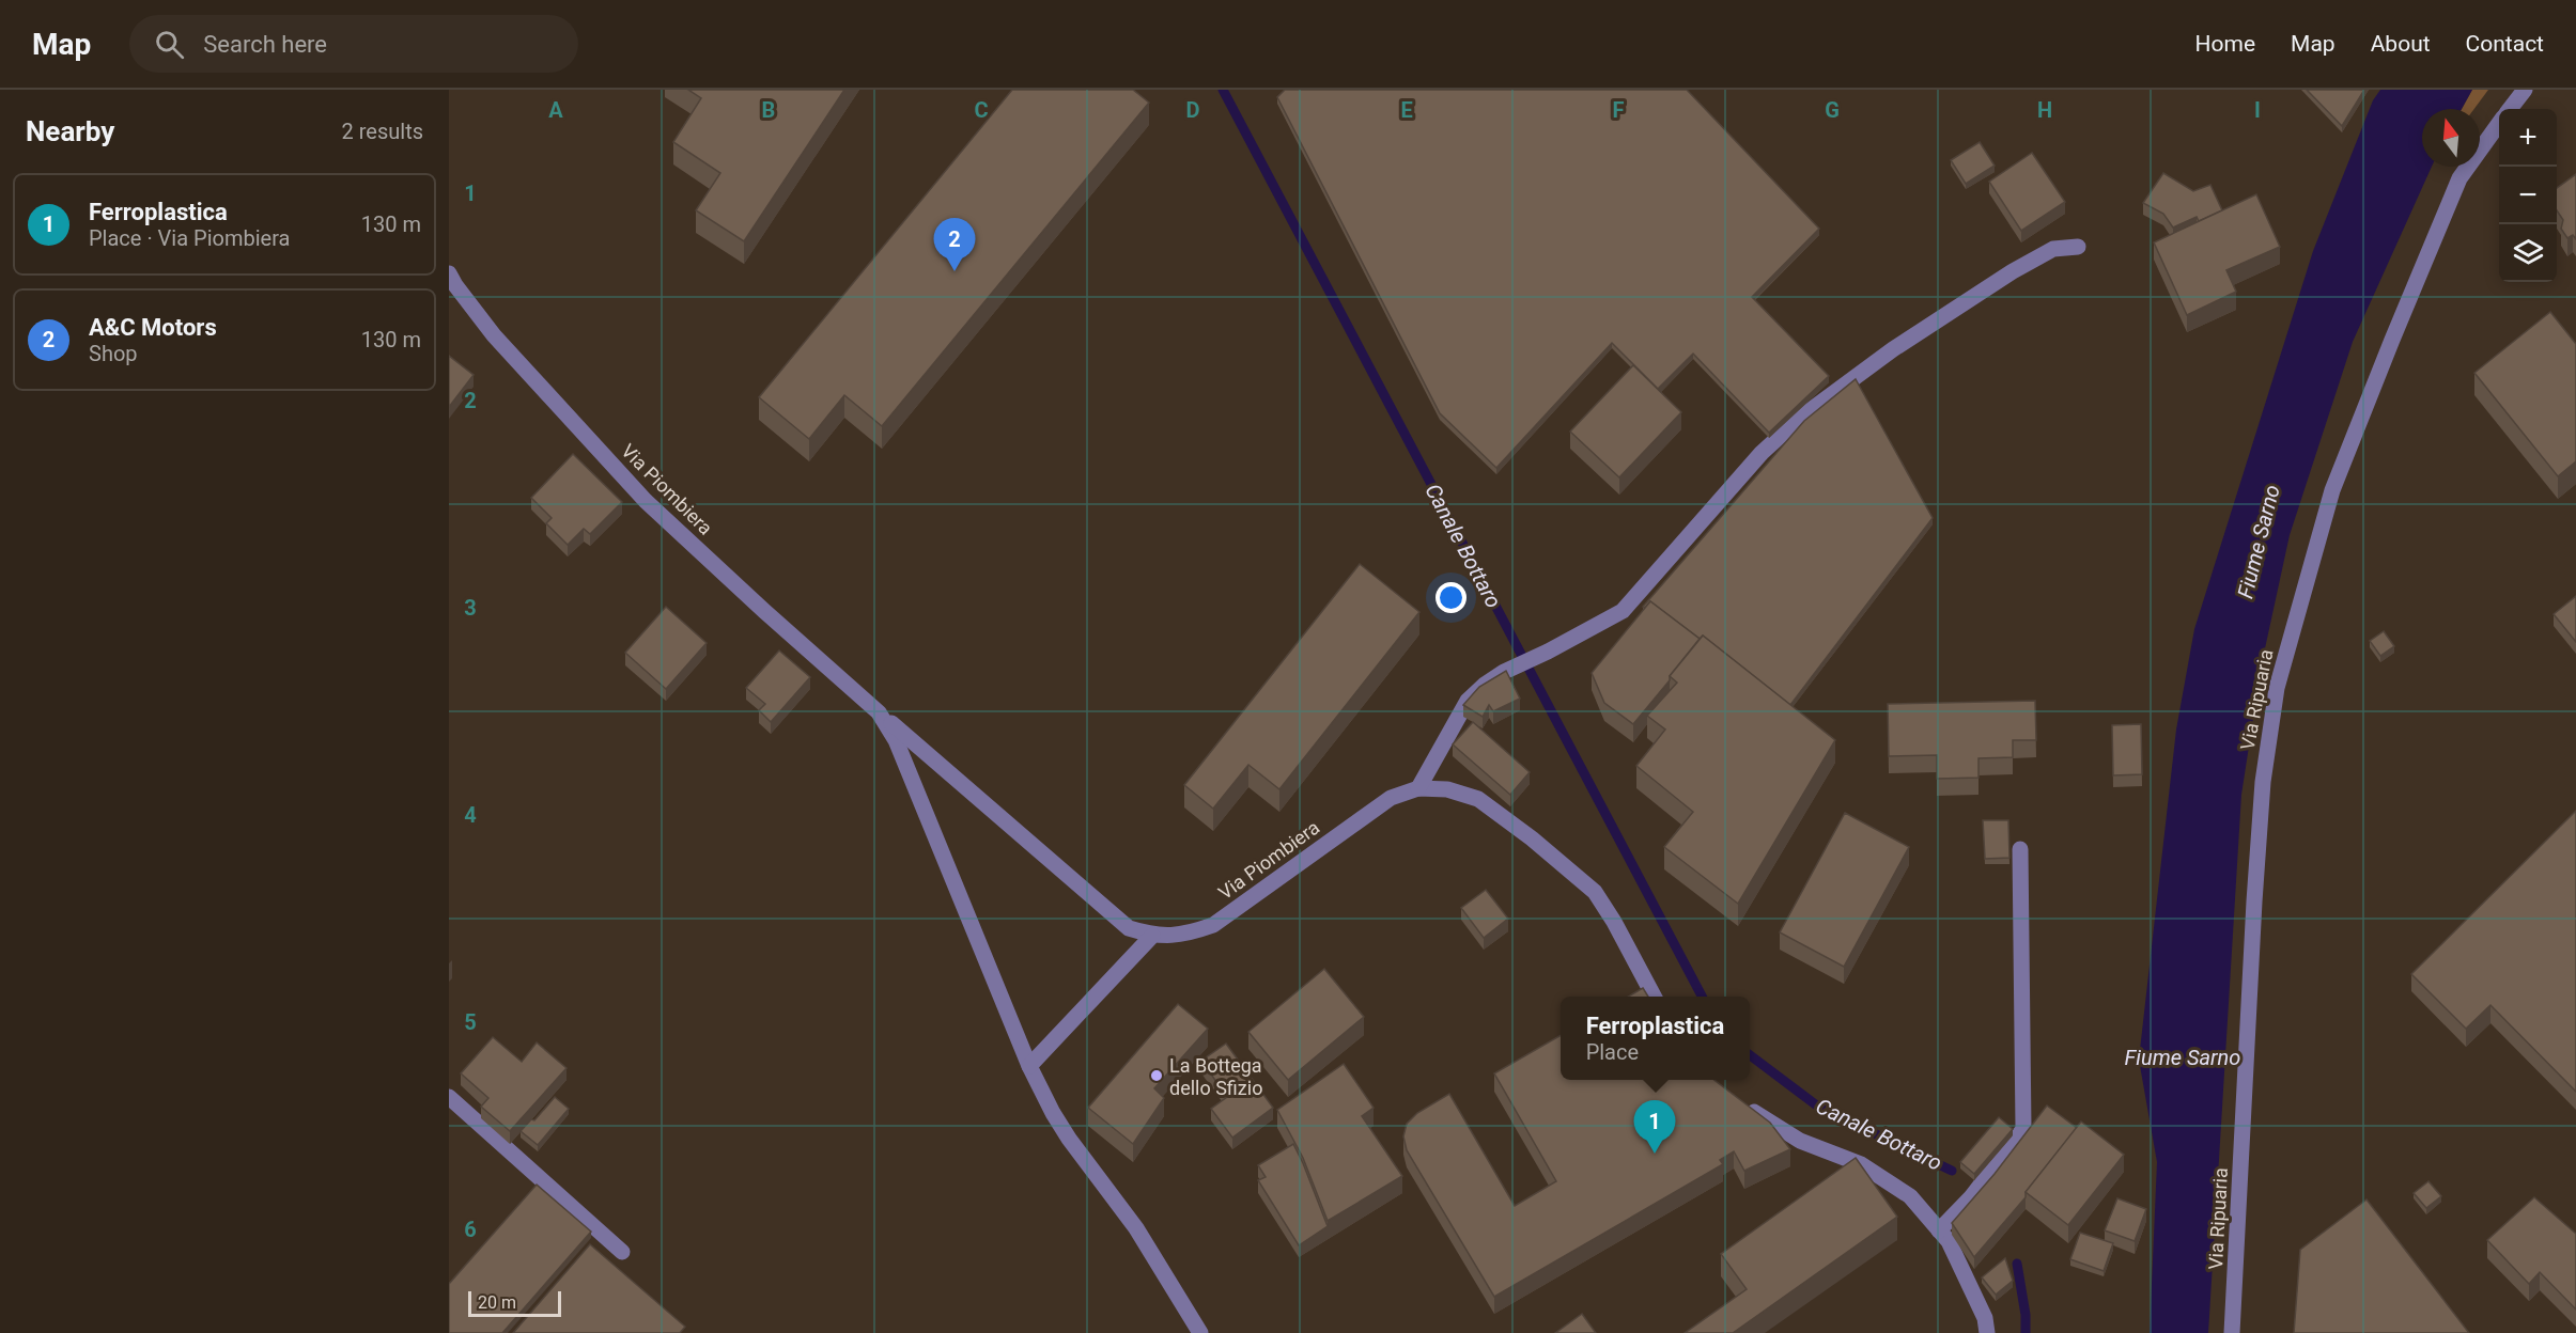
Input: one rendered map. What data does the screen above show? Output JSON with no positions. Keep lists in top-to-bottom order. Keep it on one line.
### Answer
{"streets":{"street":["Via Piombiera","Via Ripuaria"]},"water":["Fiume Sarno","Canale Bottaro"],"places":["La Bottega dello Sfizio"],"scale_bar":"20 m","north":"top","page":{"header":"Map","search":"Search here","nav":["Home","Map","About","Contact"],"heading":["Nearby","2 results"],"map_buttons":["+","−"],"list":[{"mark":"1","name":"Ferroplastica","note":"Place · Via Piombiera","value":"130 m"},{"mark":"2","name":"A&C Motors","note":"Shop","value":"130 m"}],"pins":["2","1"],"popup":["Ferroplastica","Place"],"scale":"20 m"},"grid":{"columns":["A","B","C","D","E","F","G","H","I"],"rows":["1","2","3","4","5","6"]}}
